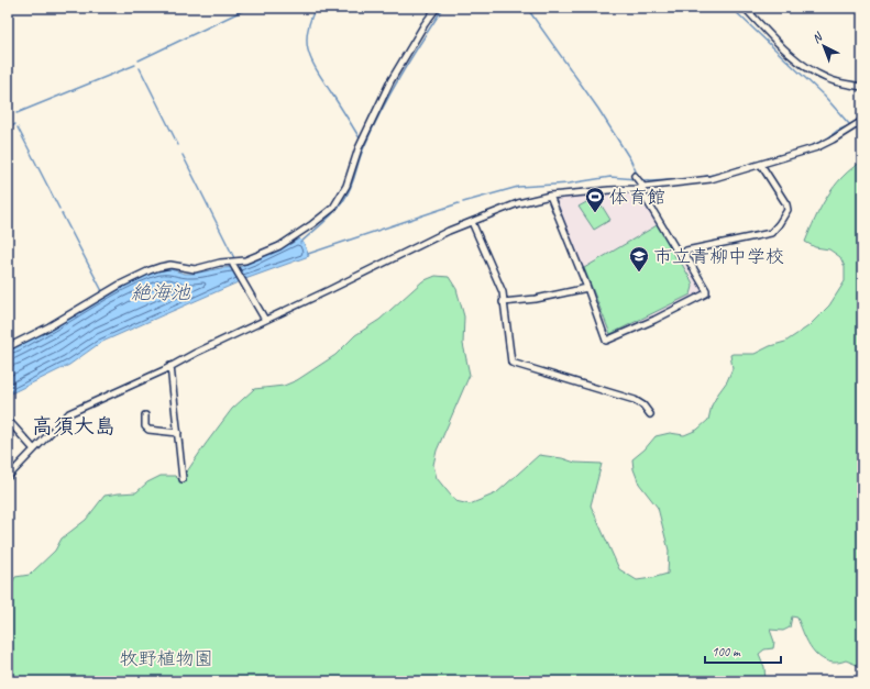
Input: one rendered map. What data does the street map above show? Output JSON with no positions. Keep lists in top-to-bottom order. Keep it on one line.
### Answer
{"districts":["高須大島"],"water":["絶海池"],"parks":["牧野植物園"],"places":{"sports":["体育館"],"school or university":["市立青柳中学校"]},"scale_bar":"100 m","north":"top left"}
